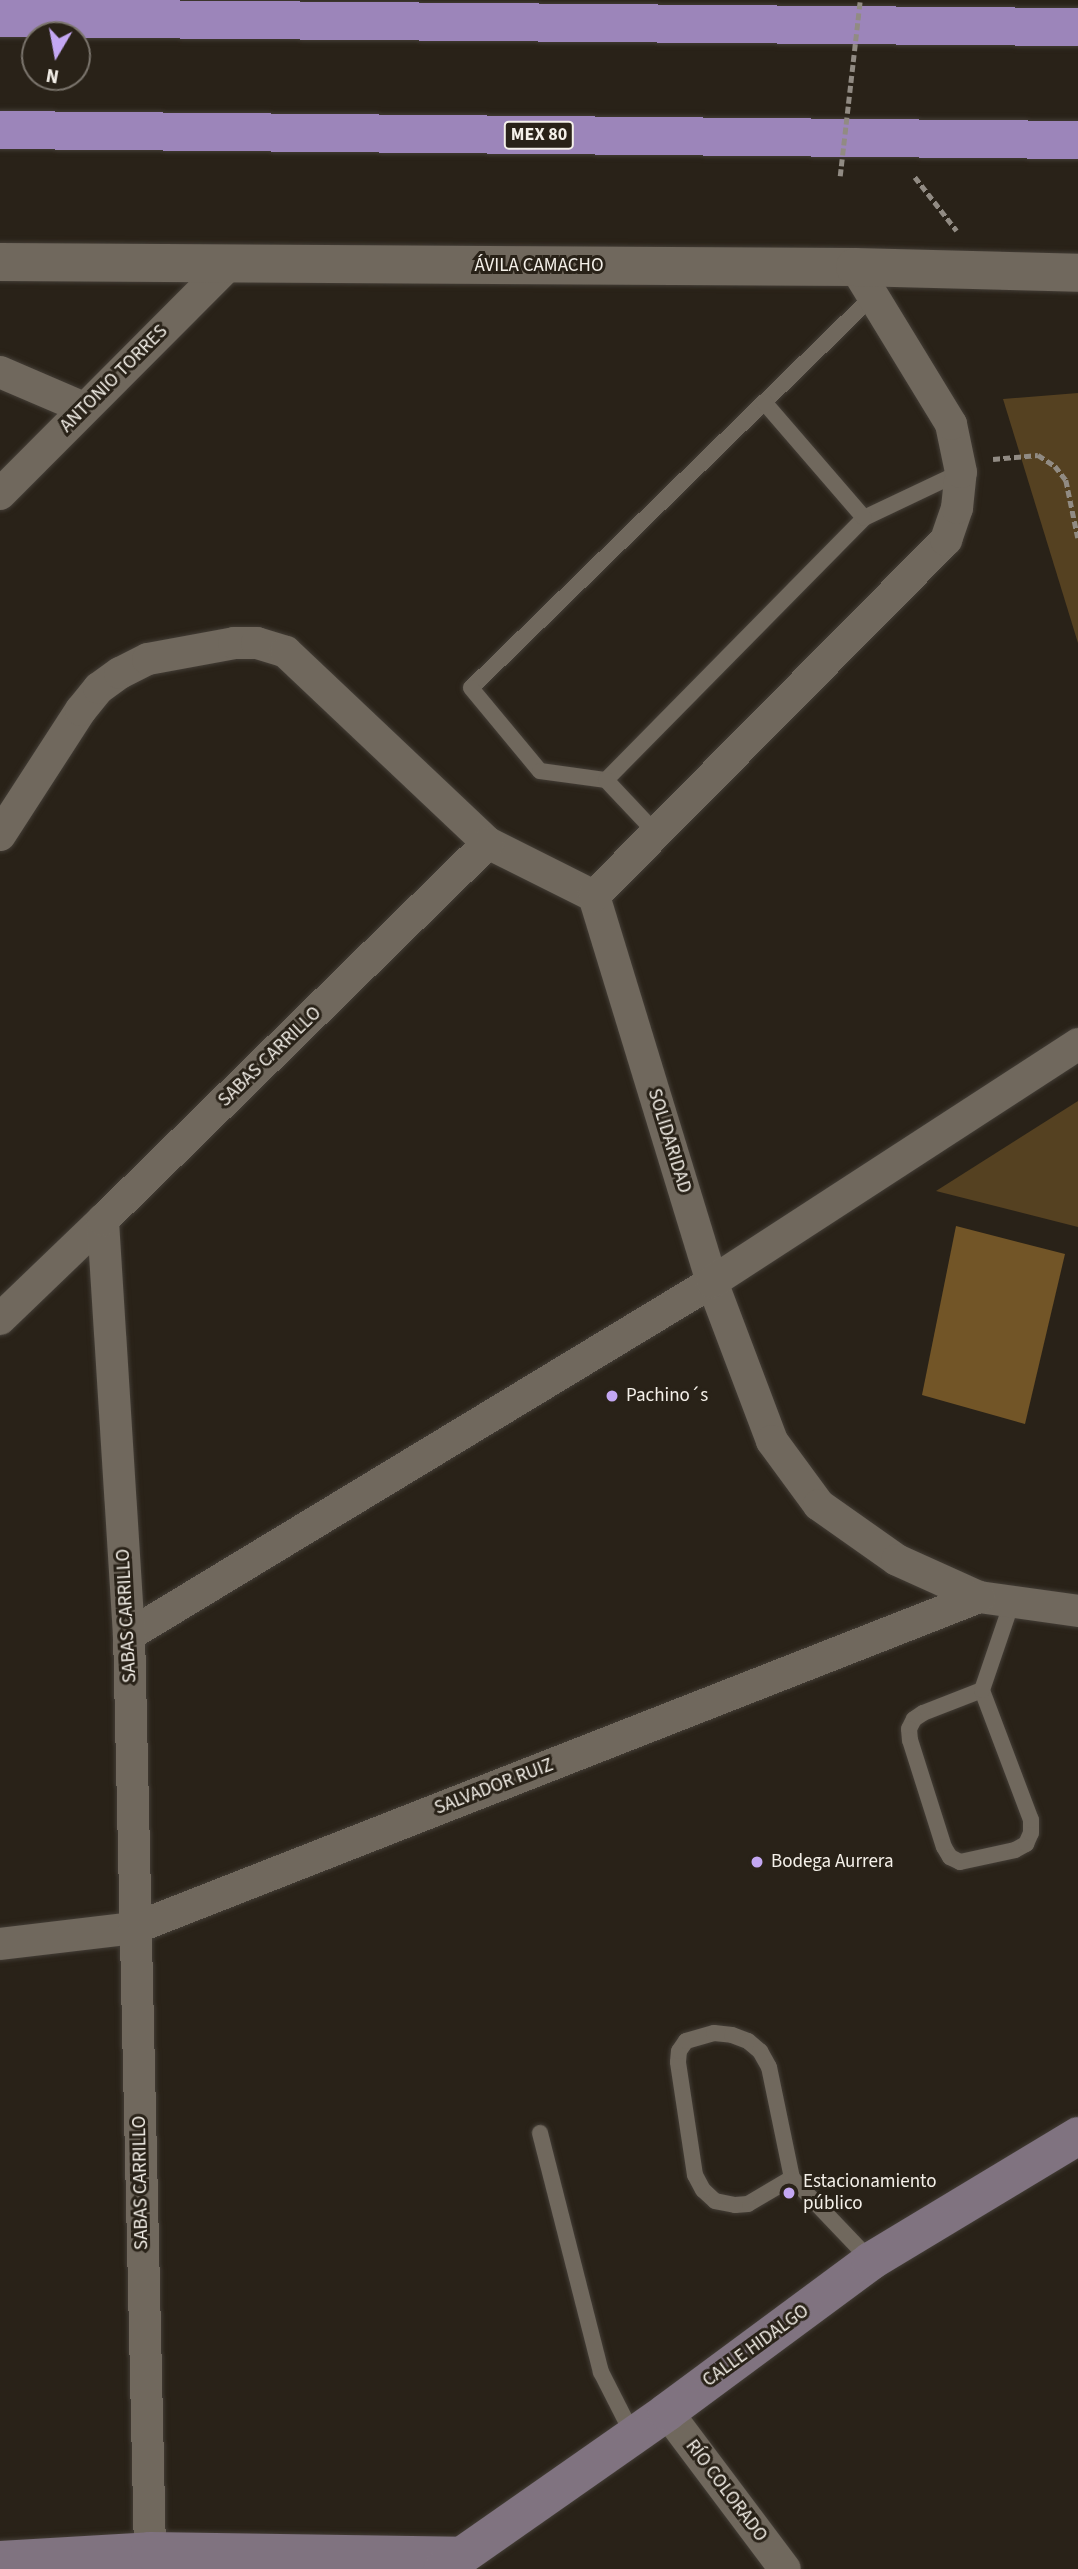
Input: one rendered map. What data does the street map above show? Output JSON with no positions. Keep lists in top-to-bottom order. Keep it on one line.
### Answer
{"streets":{"highway":["MEX 80"],"main road":["CALLE HIDALGO"],"street":["ÁVILA CAMACHO","ANTONIO TORRES","SABAS CARRILLO","SOLIDARIDAD","SALVADOR RUIZ","RÍO COLORADO"]},"crossings":[["ÁVILA CAMACHO","ANTONIO TORRES"],["SABAS CARRILLO","SALVADOR RUIZ"],["SOLIDARIDAD","SALVADOR RUIZ"],["CALLE HIDALGO","RÍO COLORADO"]],"places":["Pachino´s","Bodega Aurrera","Estacionamiento público"],"north":"bottom"}
